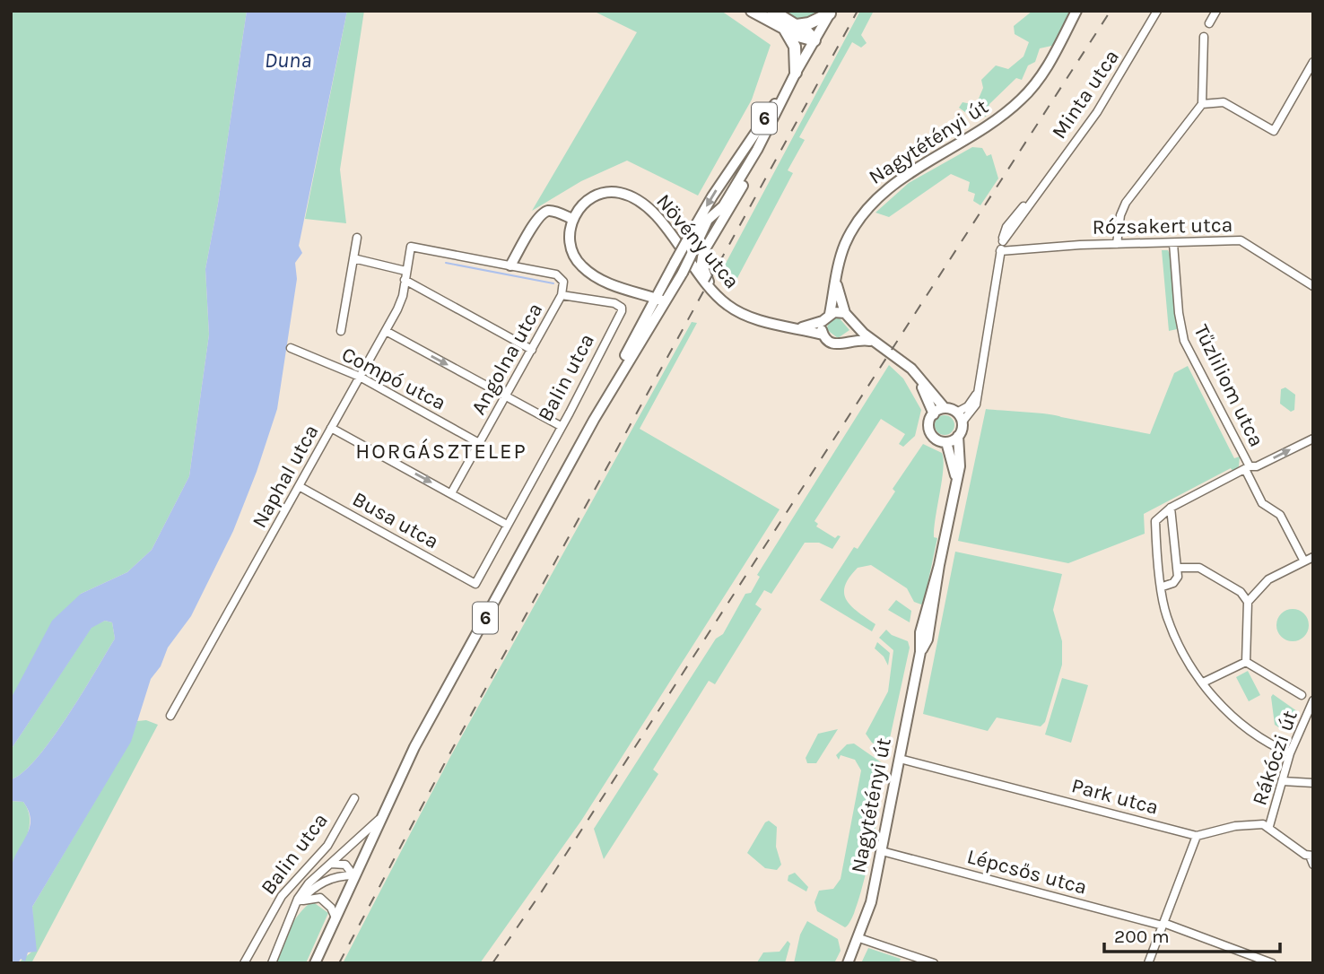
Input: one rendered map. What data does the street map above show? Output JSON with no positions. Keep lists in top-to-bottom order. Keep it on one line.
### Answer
{"streets":{"main road":["6","Nagytétényi út","Növény utca"],"street":["Minta utca","Rózsakert utca","Angolna utca","Balin utca","Compó utca","Tűzliliom utca","Naphal utca","Busa utca","Rákóczi út","Park utca","Lépcsős utca"]},"crossings":[["Minta utca","Nagytétényi út"],["Minta utca","Rózsakert utca"],["Nagytétényi út","Rózsakert utca"],["Nagytétényi út","Növény utca"],["Nagytétényi út","Park utca"],["Nagytétényi út","Lépcsős utca"],["Rózsakert utca","Tűzliliom utca"],["Angolna utca","Balin utca"],["Angolna utca","Compó utca"],["Angolna utca","Naphal utca"],["Balin utca","Busa utca"],["Compó utca","Naphal utca"],["Naphal utca","Busa utca"],["Rákóczi út","Park utca"]],"districts":["HORGÁSZTELEP"],"water":["Duna"],"scale_bar":"200 m"}
